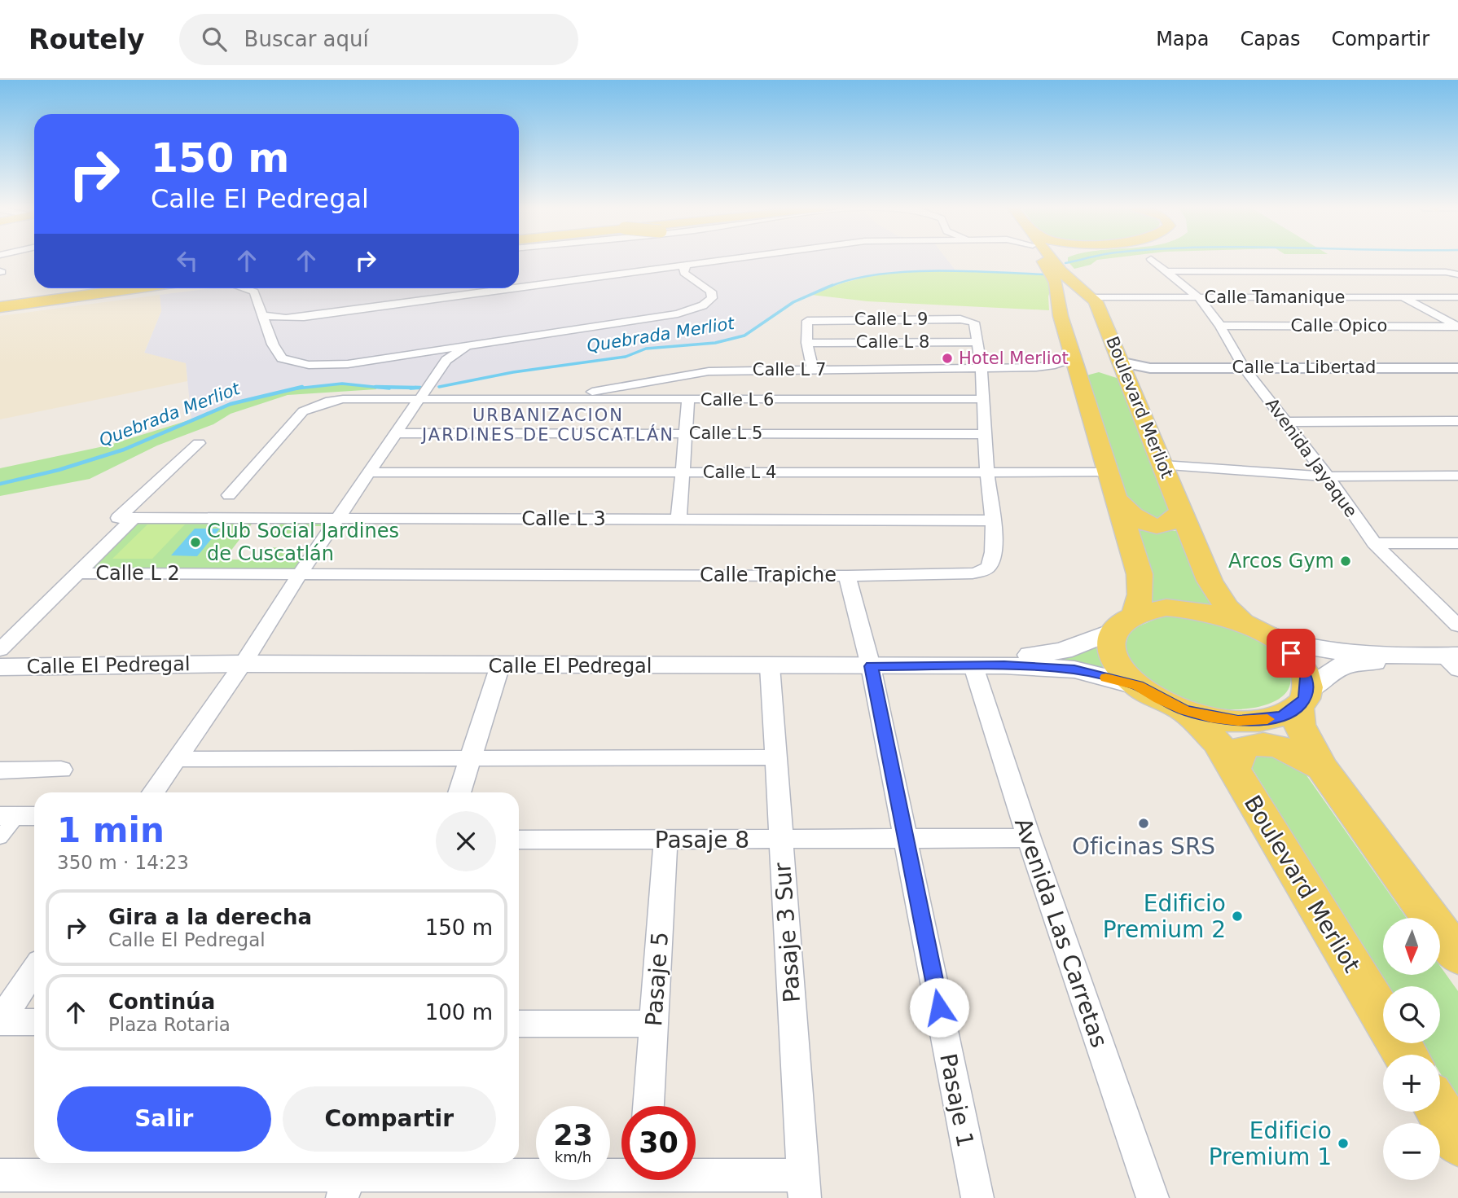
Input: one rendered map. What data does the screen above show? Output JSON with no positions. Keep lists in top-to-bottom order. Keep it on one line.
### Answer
{"streets":{"main road":["Boulevard Merliot","Calle El Pedregal"],"street":["Calle Tamanique","Calle L 9","Calle Opico","Calle L 8","Calle La Libertad","Calle L 7","Calle L 6","Calle L 5","Avenida Jayaque","Calle L 4","Calle L 3","Calle L 2","Calle Trapiche","Pasaje 8","Pasaje 3 Sur","Avenida Las Carretas","Pasaje 5","Pasaje 1"]},"crossings":[["Calle Tamanique","Calle Opico"],["Calle Tamanique","Boulevard Merliot"],["Calle Tamanique","Avenida Jayaque"],["Calle L 9","Calle L 8"],["Calle L 9","Calle Trapiche"],["Calle Opico","Avenida Jayaque"],["Calle L 8","Calle Trapiche"],["Calle La Libertad","Boulevard Merliot"],["Calle La Libertad","Avenida Jayaque"],["Calle L 7","Calle L 6"],["Calle L 7","Boulevard Merliot"],["Calle L 7","Calle Trapiche"],["Calle L 6","Calle Trapiche"],["Boulevard Merliot","Calle L 4"],["Calle L 5","Calle Trapiche"],["Calle L 4","Calle Trapiche"],["Calle L 3","Calle Trapiche"],["Calle L 2","Calle Trapiche"],["Calle El Pedregal","Pasaje 3 Sur"],["Calle El Pedregal","Avenida Las Carretas"],["Calle El Pedregal","Pasaje 1"],["Pasaje 8","Pasaje 3 Sur"],["Pasaje 8","Avenida Las Carretas"],["Pasaje 8","Pasaje 5"],["Pasaje 8","Pasaje 1"]],"districts":["URBANIZACION JARDINES DE CUSCATLÁN"],"water":["Quebrada Merliot"],"places":["Hotel Merliot","Club Social Jardines de Cuscatlán","Arcos Gym","Oficinas SRS","Edificio Premium 2","Edificio Premium 1"],"north":"bottom","page":{"header":"Routely","search":"Buscar aquí","nav":["Mapa","Capas","Compartir"],"turn":["150 m","Calle El Pedregal"],"heading":["1 min","350 m · 14:23"],"list":[{"name":"Gira a la derecha","note":"Calle El Pedregal","value":"150 m"},{"name":"Continúa","note":"Plaza Rotaria","value":"100 m"}],"map_buttons":["+","−"],"buttons":["Salir","Compartir"],"speed":"23 km/h","limit":"30"}}
